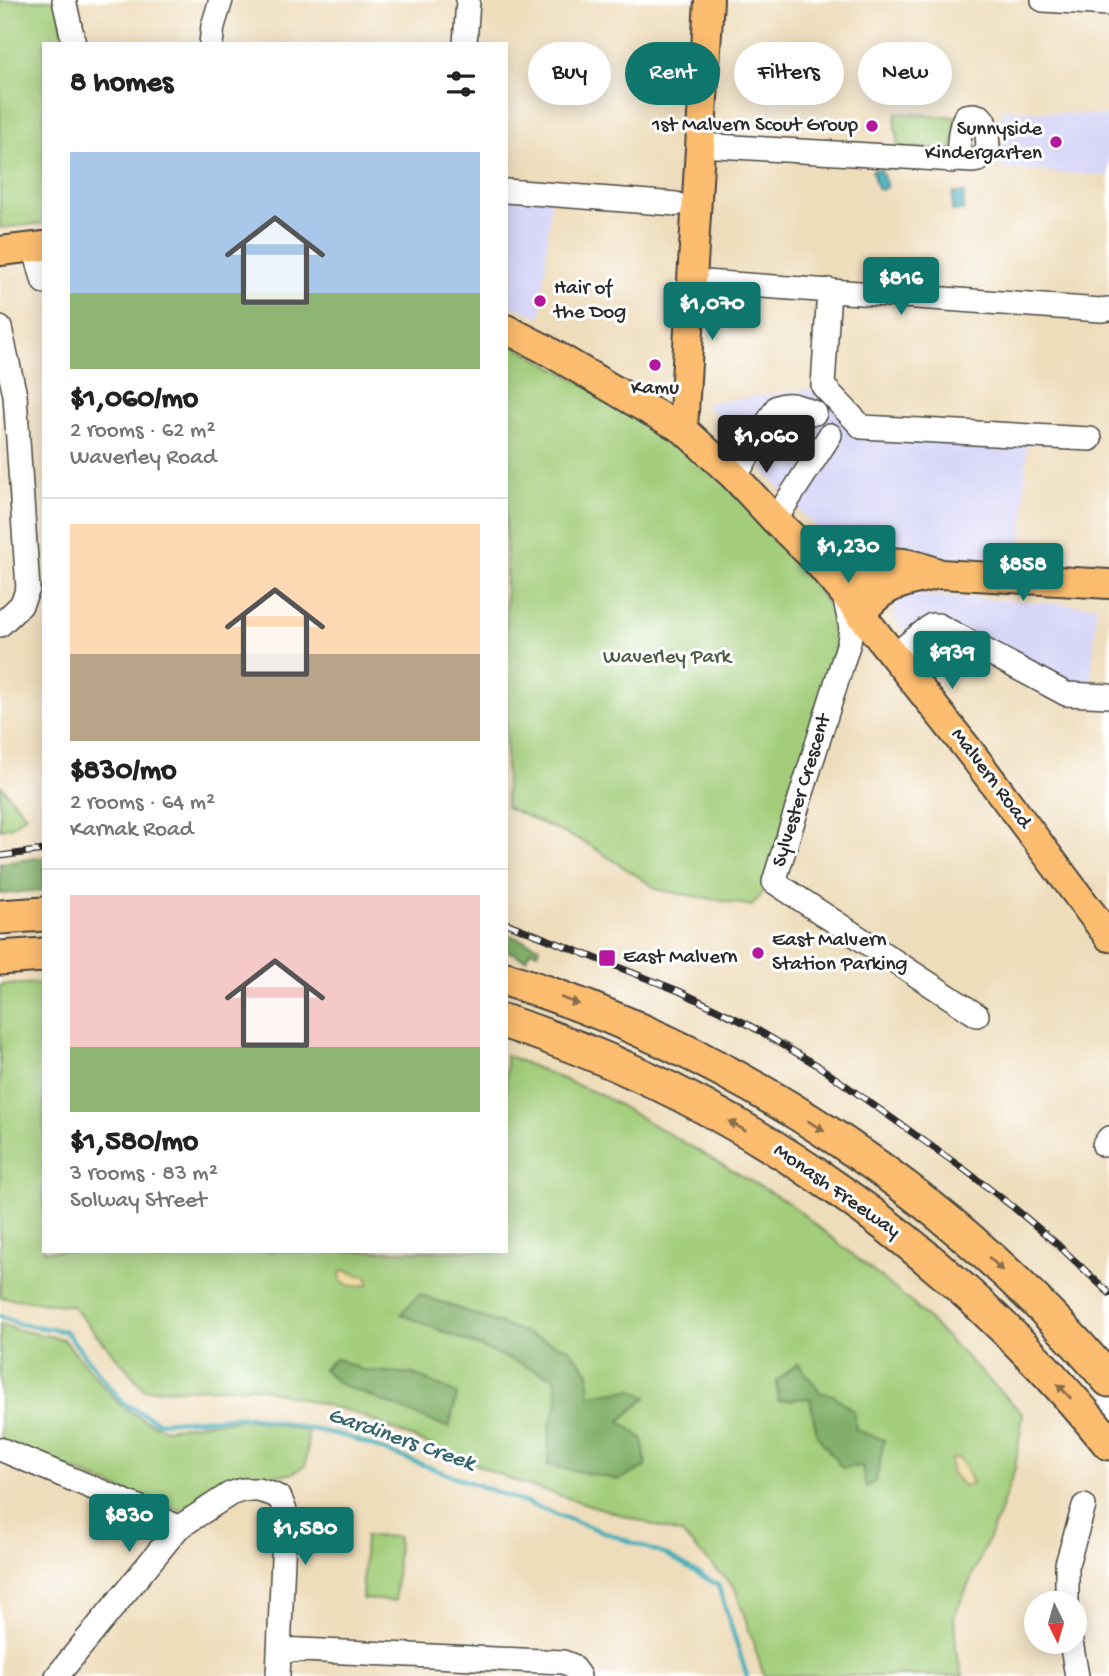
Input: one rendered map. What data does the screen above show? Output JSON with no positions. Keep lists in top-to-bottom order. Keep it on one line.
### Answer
{"streets":{"highway":["Monash Freeway"],"main road":["Malvern Road"],"street":["Sylvester Crescent"]},"crossings":[["Malvern Road","Sylvester Crescent"]],"water":["Gardiners Creek"],"parks":["Waverley Park"],"places":{"other":["1st Malvern Scout Group","Sunnyside Kindergarten","Hair of the Dog","Kamu","East Malvern Station Parking"],"transit":["East Malvern"]},"north":"bottom","page":{"chip":["Buy","Rent","Filters","New"],"heading":"8 homes","list":[{"name":"$1,060/mo","note":"2 rooms · 62 m² · Waverley Road"},{"name":"$830/mo","note":"2 rooms · 64 m² · Karnak Road"},{"name":"$1,580/mo","note":"3 rooms · 83 m² · Solway Street"}],"price":["$816","$1,070","$1,060","$1,230","$858","$939","$830","$1,580"]}}
